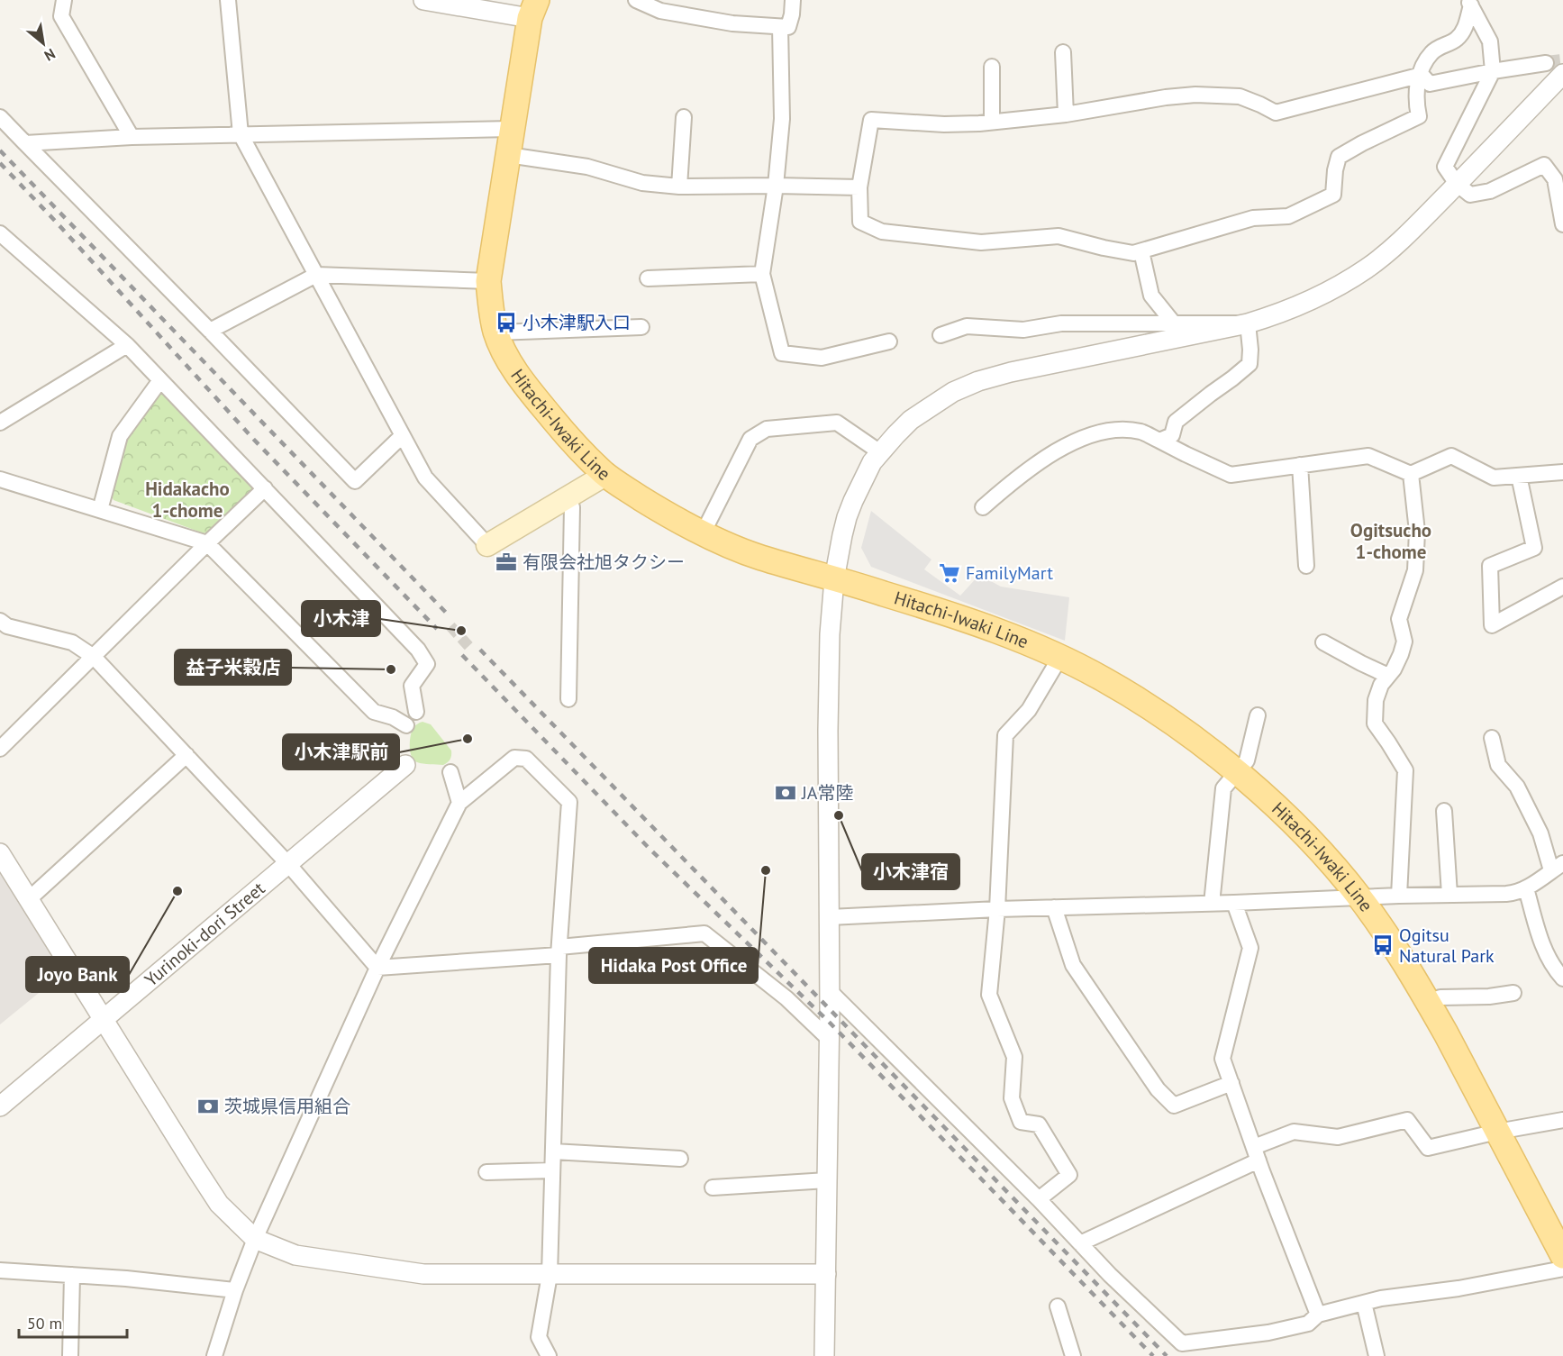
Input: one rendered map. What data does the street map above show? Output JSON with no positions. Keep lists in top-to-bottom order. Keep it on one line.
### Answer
{"streets":{"main road":["Hitachi-Iwaki Line"],"street":["Yurinoki-dori Street"]},"districts":["Hidakacho 1-chome","Ogitsucho 1-chome"],"places":{"bus stop":["小木津駅入口","Ogitsu Natural Park"],"office":["有限会社旭タクシー"],"supermarket":["FamilyMart"],"other":["小木津","益子米穀店","小木津駅前","小木津宿","Hidaka Post Office","Joyo Bank"],"bank":["JA常陸","茨城県信用組合"]},"scale_bar":"50 m","north":"bottom right"}
